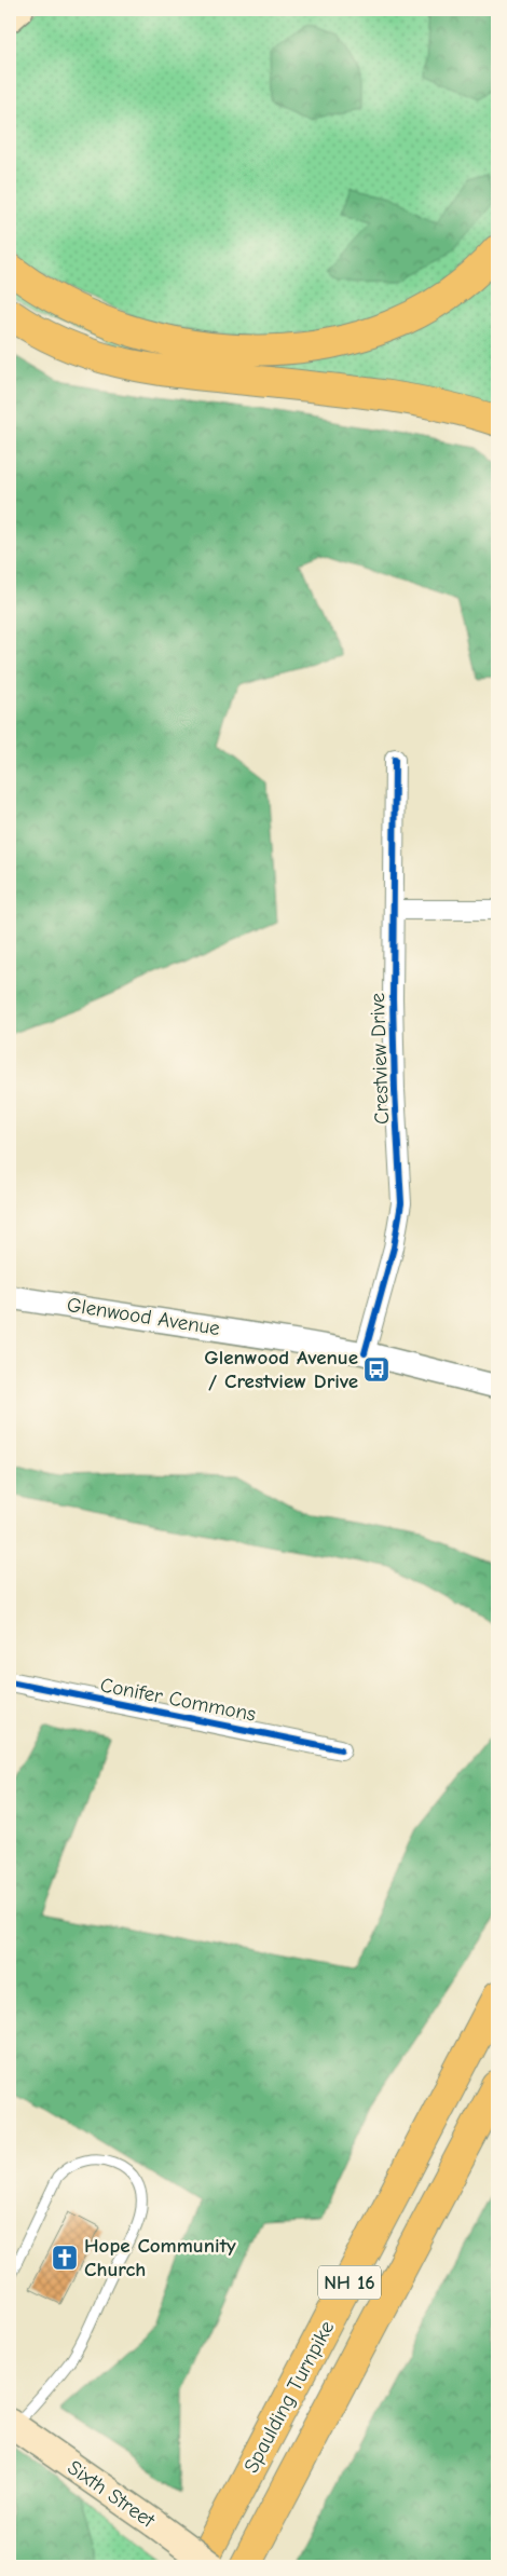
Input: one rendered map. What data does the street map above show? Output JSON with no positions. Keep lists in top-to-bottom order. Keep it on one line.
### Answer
{"streets":{"highway":["NH 16","Spaulding Turnpike"],"main road":["Sixth Street"],"street":["Crestview Drive","Glenwood Avenue","Conifer Commons"]},"crossings":[["Crestview Drive","Glenwood Avenue"]],"places":{"bus stop":["Glenwood Avenue / Crestview Drive"],"church":["Hope Community Church"]}}
